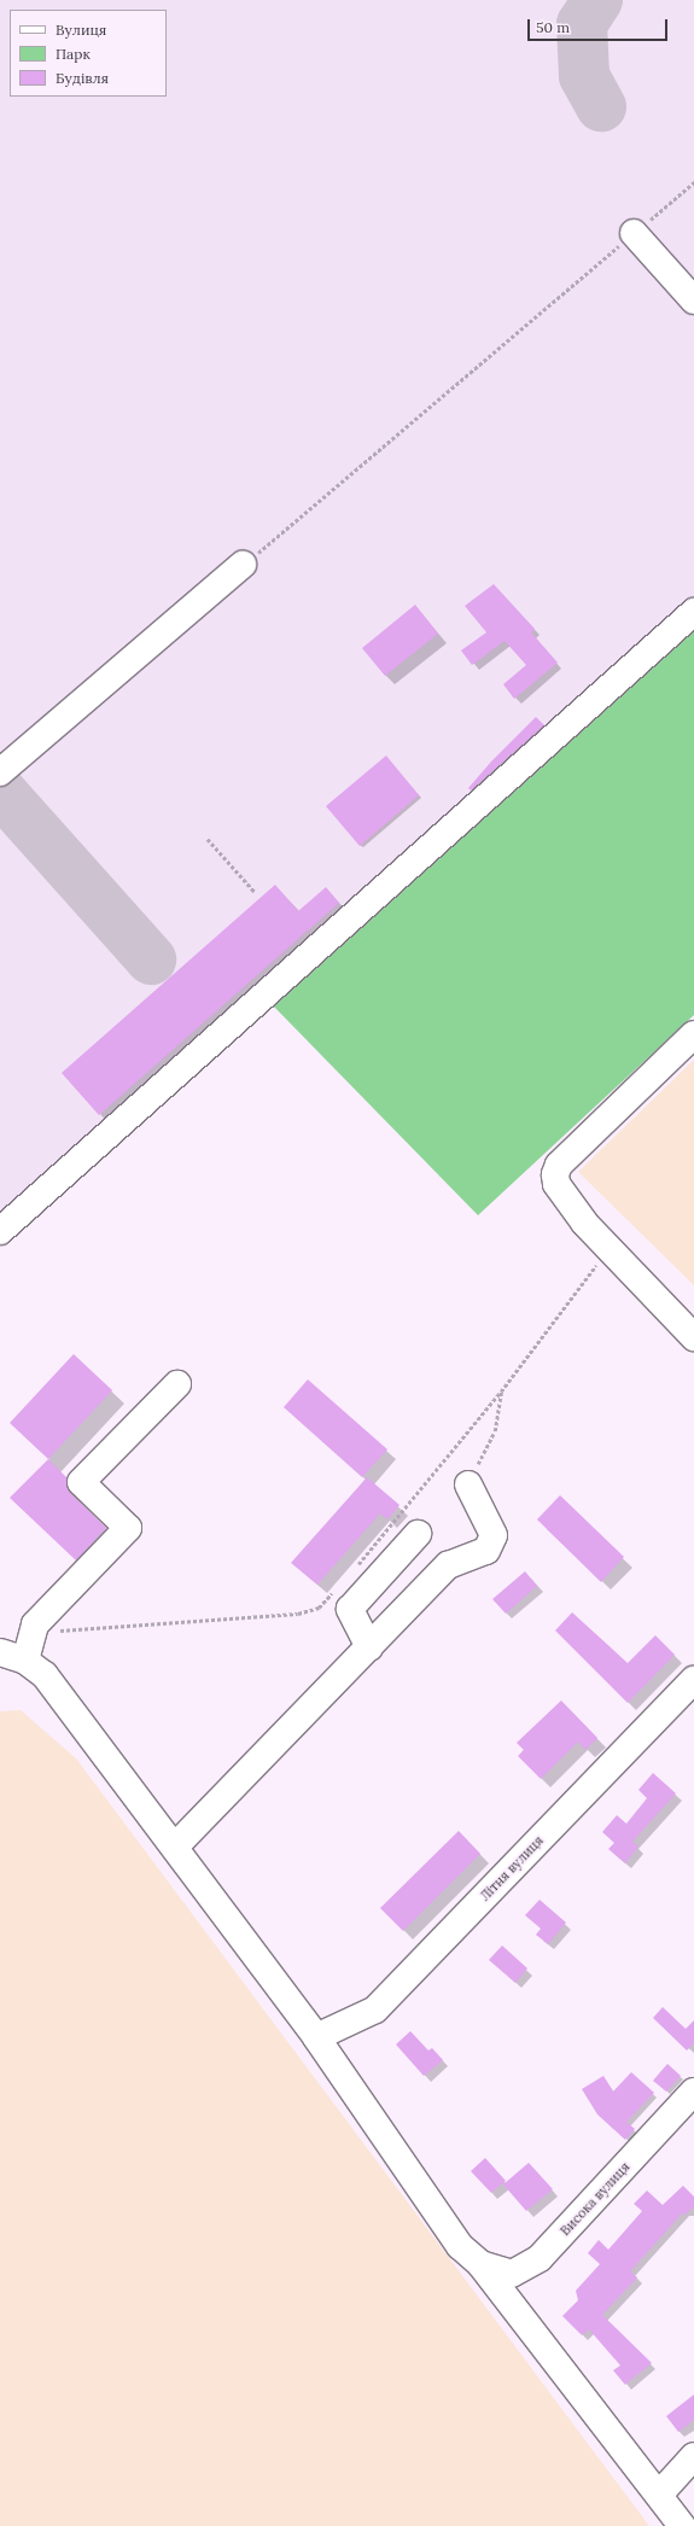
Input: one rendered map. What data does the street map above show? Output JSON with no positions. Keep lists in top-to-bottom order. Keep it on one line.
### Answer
{"streets":{"street":["Літня вулиця","Висока вулиця"]},"legend":["Вулиця","Парк","Будівля"],"scale_bar":"50 m"}
